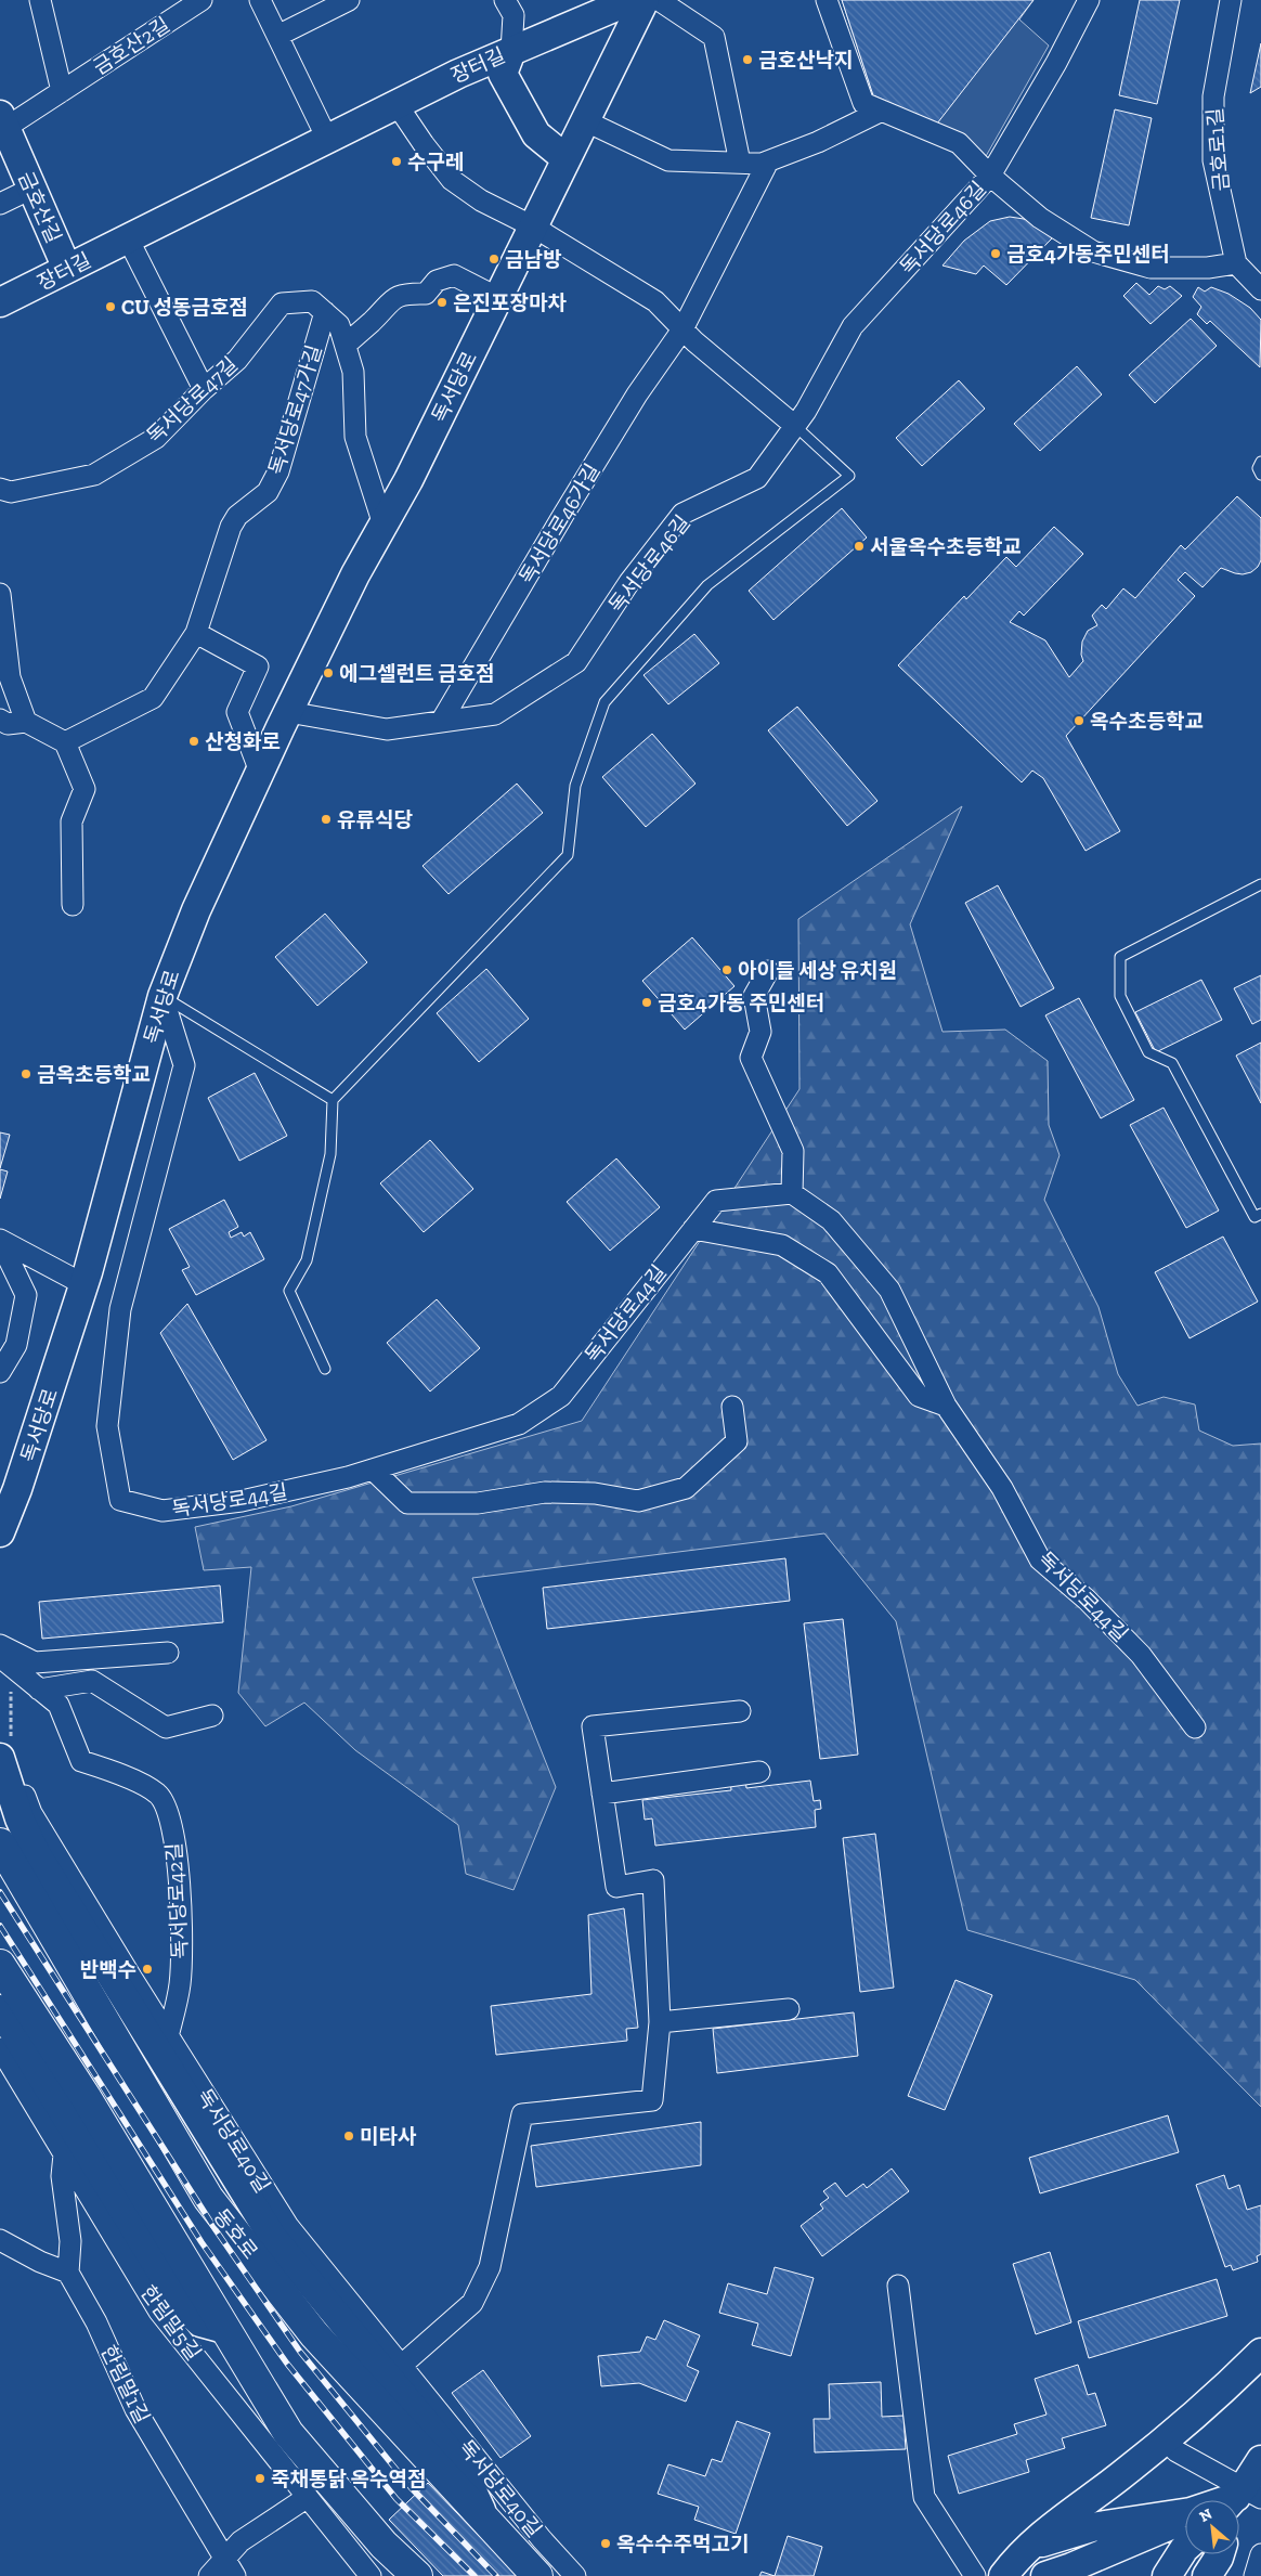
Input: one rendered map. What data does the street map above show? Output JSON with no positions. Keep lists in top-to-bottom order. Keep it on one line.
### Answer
{"streets":{"main road":["장터길","금호산길","독서당로","동호로"],"street":["금호산2길","금호로1길","독서당로46길","독서당로47길","독서당로47가길","독서당로46가길","독서당로44길","독서당로42길","독서당로40길","한림말5길","한림말1길"]},"crossings":[["금호산2길","금호산길"],["장터길","금호산길"],["금호로1길","독서당로46길"],["독서당로46길","독서당로"],["독서당로46길","독서당로46가길"],["독서당로","독서당로47길"],["독서당로","독서당로44길"],["독서당로47길","독서당로47가길"],["독서당로42길","독서당로40길"]],"places":["금호산낙지","수구레","금호4가동주민센터","금남방","은진포장마차","CU 성동금호점","서울옥수초등학교","에그셀런트 금호점","옥수초등학교","산청화로","유류식당","아이들 세상 유치원","금호4가동 주민센터","금옥초등학교","반백수","미타사","죽채통닭 옥수역점","옥수수주먹고기"],"north":"top left"}
